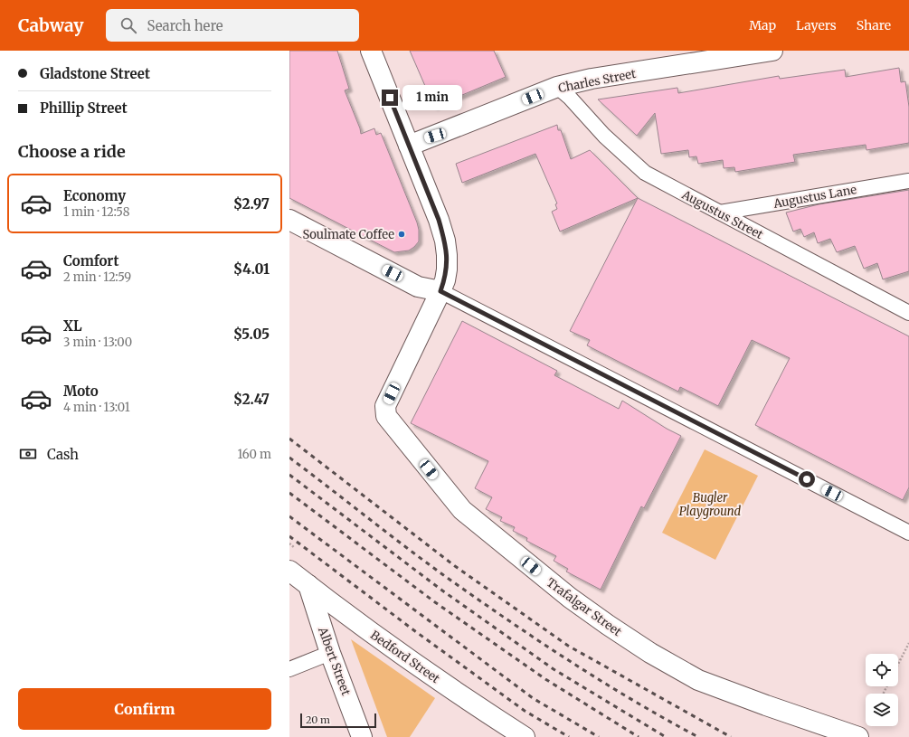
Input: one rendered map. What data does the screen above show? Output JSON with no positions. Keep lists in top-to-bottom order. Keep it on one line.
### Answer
{"streets":{"street":["Charles Street","Trafalgar Street","Bedford Street","Albert Street"],"lane":["Augustus Lane","Augustus Street"]},"crossings":[["Charles Street","Augustus Street"],["Charles Street","Trafalgar Street"],["Augustus Lane","Augustus Street"],["Bedford Street","Albert Street"]],"parks":["Bugler Playground"],"places":["Soulmate Coffee"],"scale_bar":"20 m","page":{"header":"Cabway","search":"Search here","nav":["Map","Layers","Share"],"banner":["Gladstone Street","Phillip Street"],"bubble":"1 min","heading":"Choose a ride","list":[{"name":"Economy","note":"1 min · 12:58","value":"$2.97"},{"name":"Comfort","note":"2 min · 12:59","value":"$4.01"},{"name":"XL","note":"3 min · 13:00","value":"$5.05"},{"name":"Moto","note":"4 min · 13:01","value":"$2.47"}],"pay":["Cash","160 m"],"buttons":"Confirm","scale":"20 m"}}
